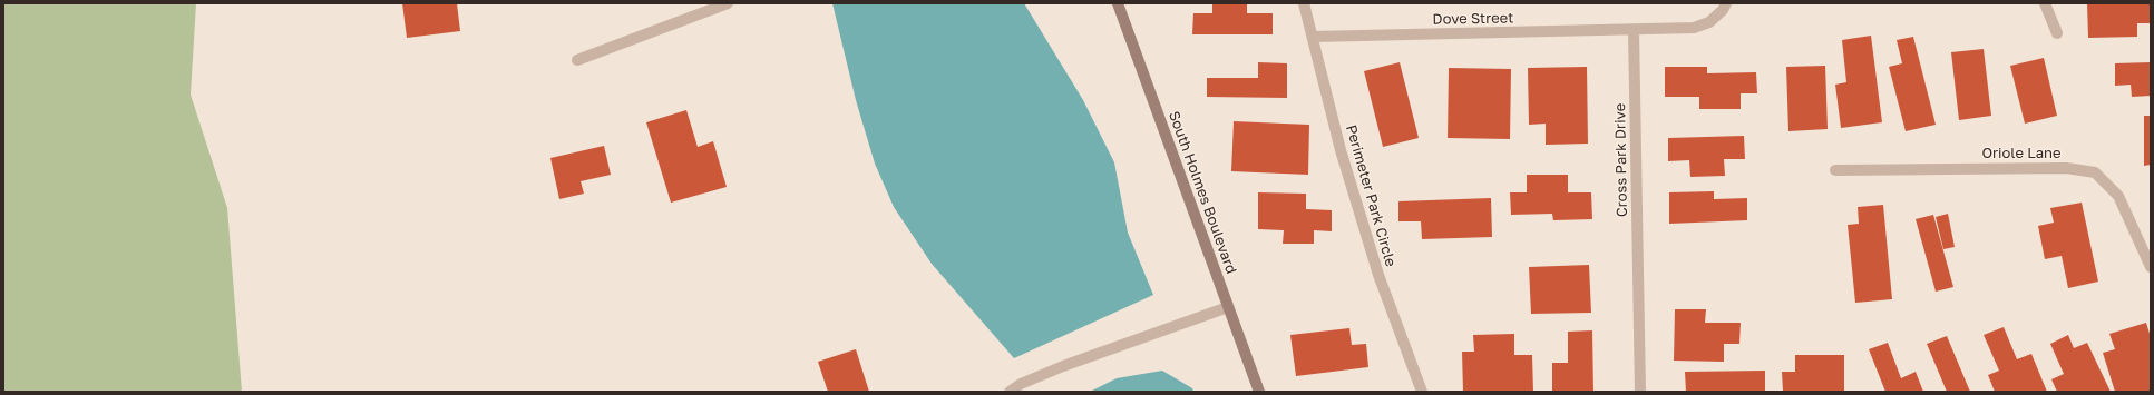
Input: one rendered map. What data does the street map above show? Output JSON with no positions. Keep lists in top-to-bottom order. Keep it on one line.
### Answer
{"streets":{"main road":["South Holmes Boulevard"],"street":["Dove Street","Oriole Lane","Cross Park Drive","Perimeter Park Circle"]},"crossings":[["Dove Street","Cross Park Drive"],["Dove Street","Perimeter Park Circle"]]}
